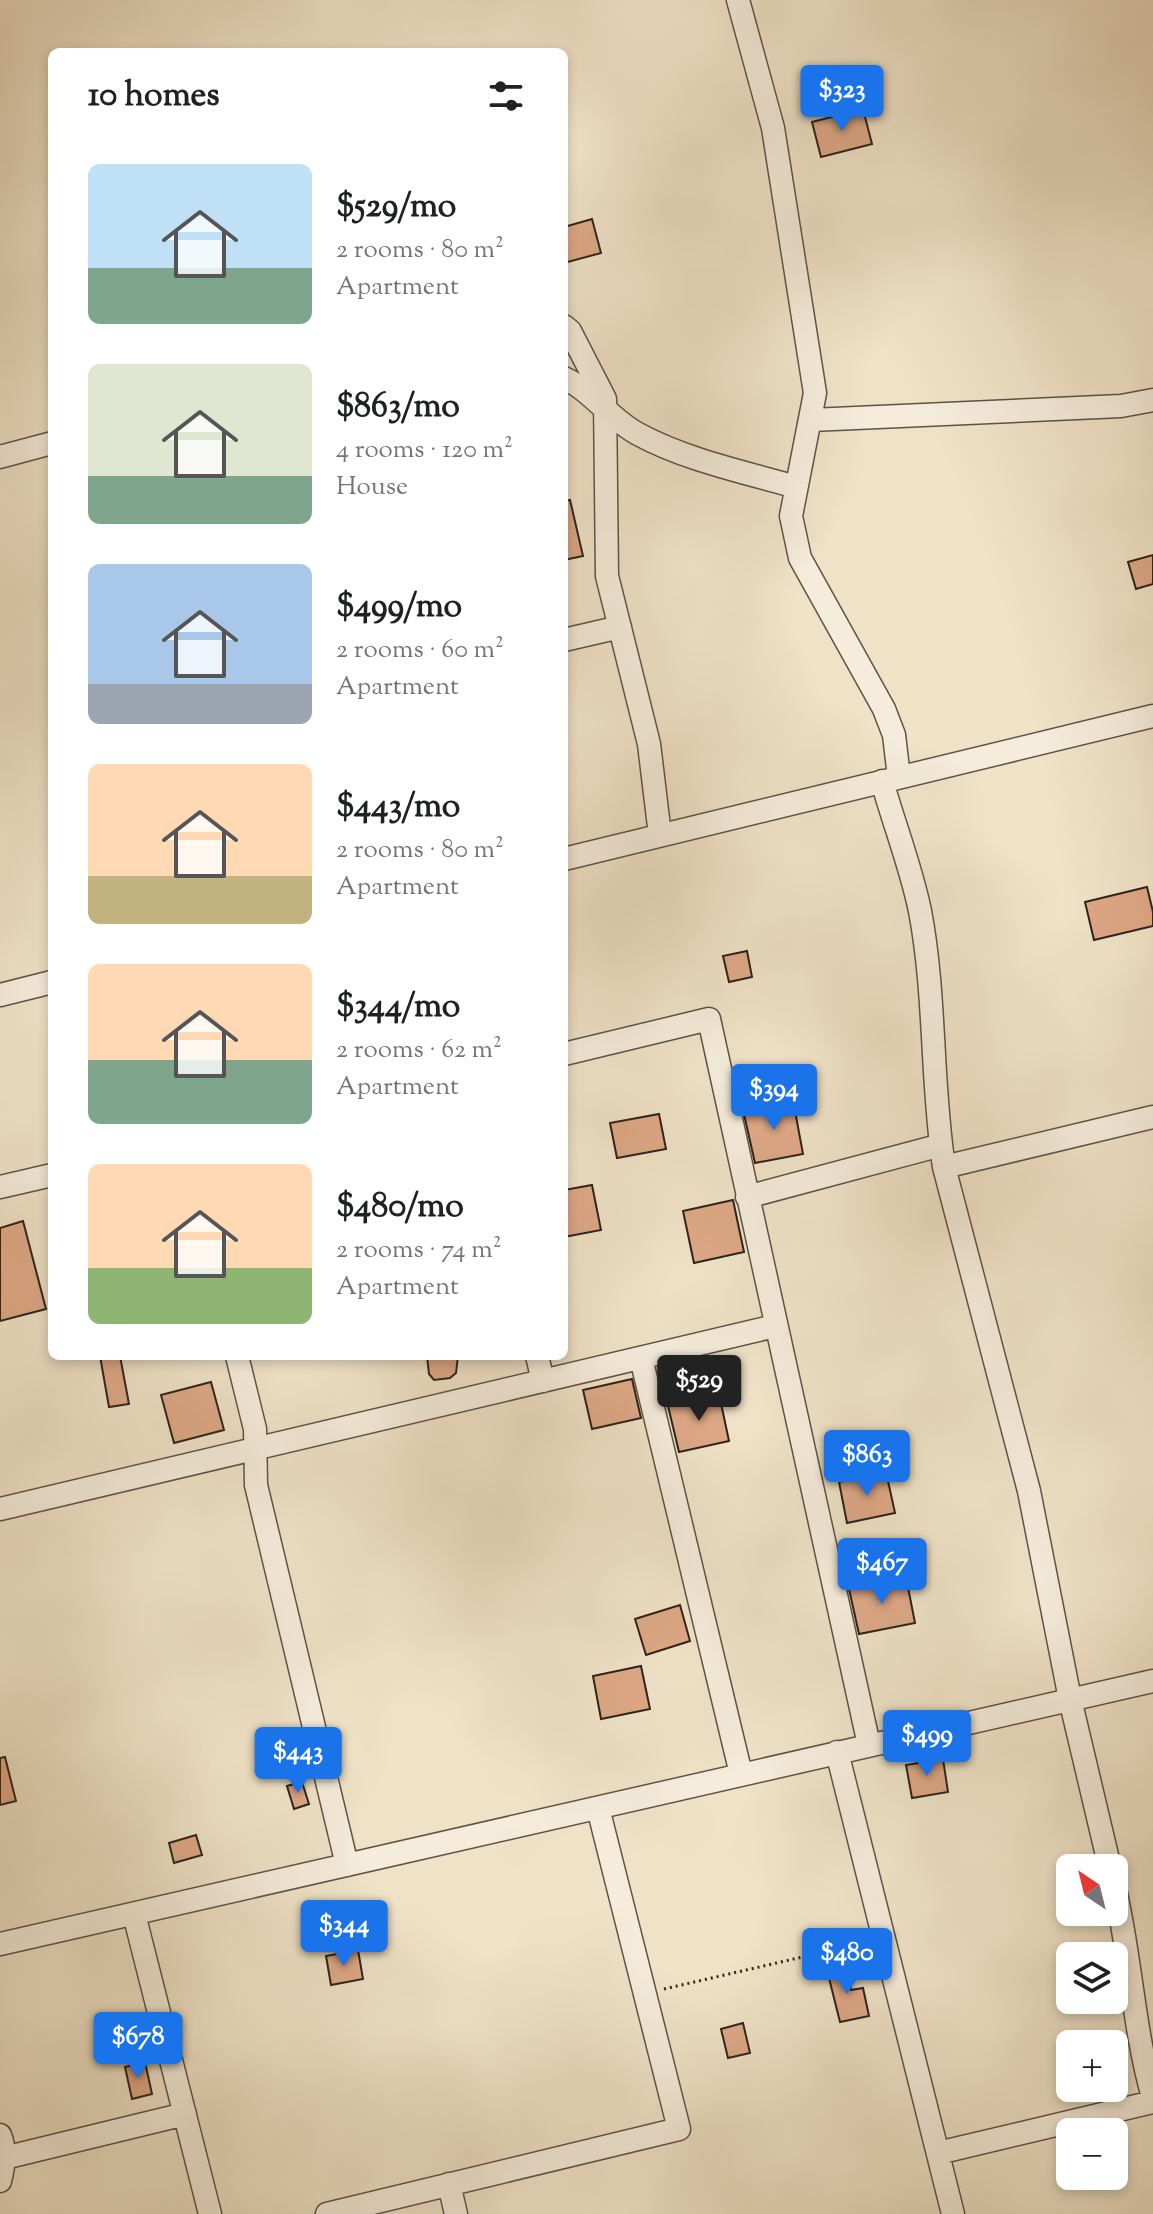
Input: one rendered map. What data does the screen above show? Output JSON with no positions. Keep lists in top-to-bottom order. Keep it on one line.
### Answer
{"north":"top left","page":{"heading":"10 homes","price":["$323","$394","$529","$863","$467","$499","$443","$344","$480","$678"],"list":[{"name":"$529/mo","note":"2 rooms · 80 m² · Apartment"},{"name":"$863/mo","note":"4 rooms · 120 m² · House"},{"name":"$499/mo","note":"2 rooms · 60 m² · Apartment"},{"name":"$443/mo","note":"2 rooms · 80 m² · Apartment"},{"name":"$344/mo","note":"2 rooms · 62 m² · Apartment"},{"name":"$480/mo","note":"2 rooms · 74 m² · Apartment"}],"map_buttons":["+","−"]}}
